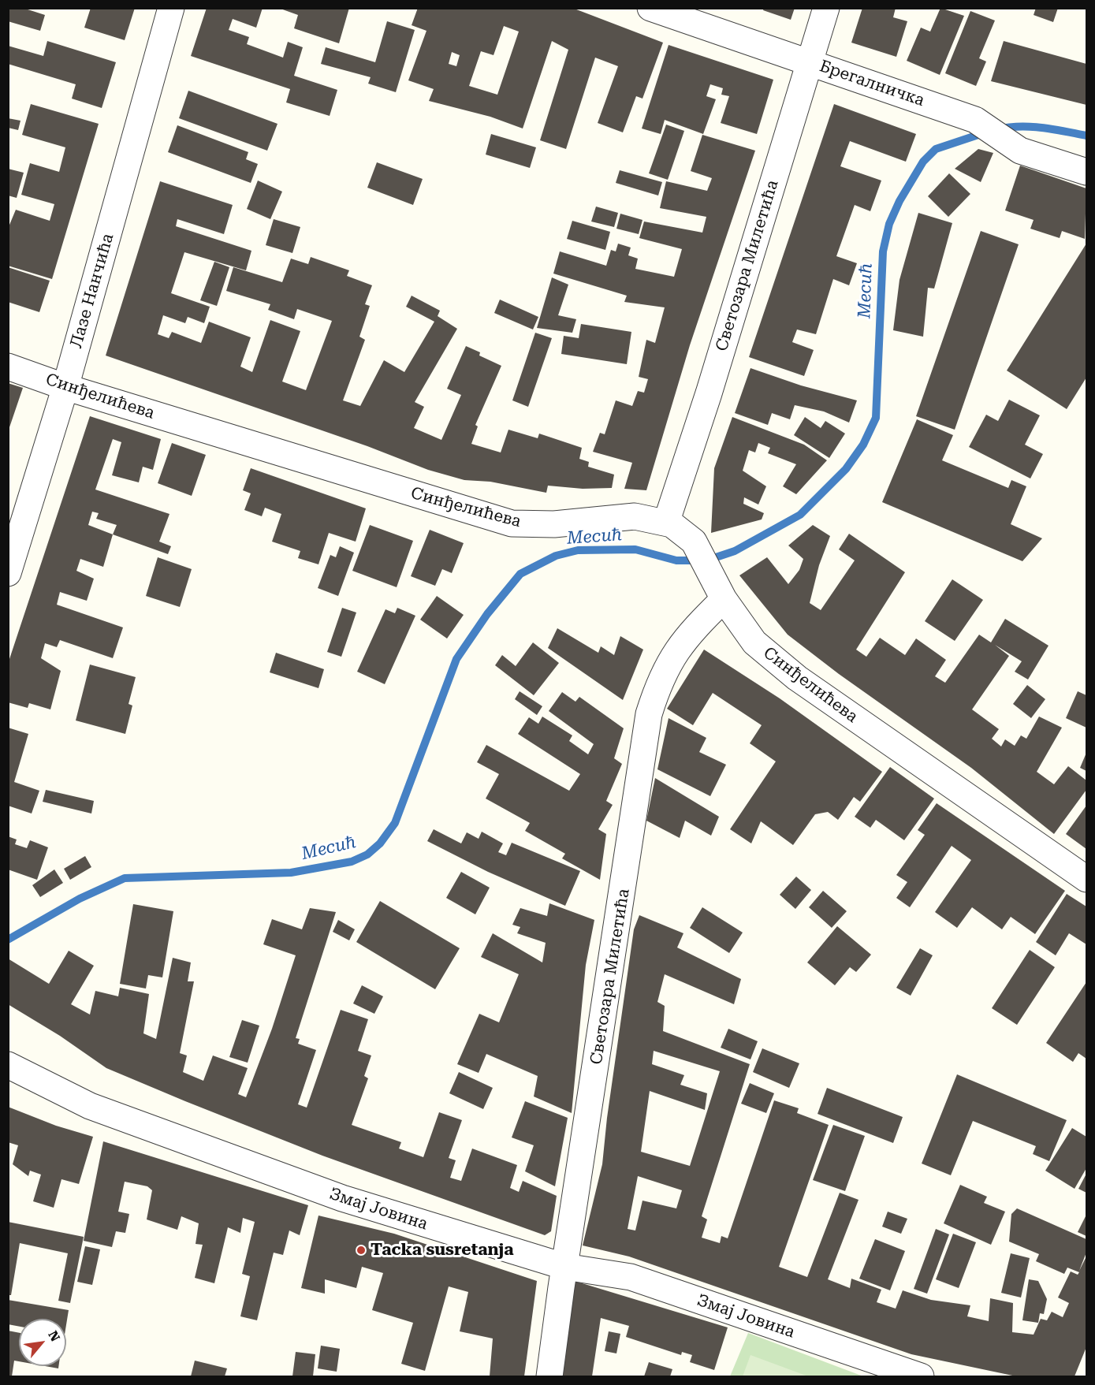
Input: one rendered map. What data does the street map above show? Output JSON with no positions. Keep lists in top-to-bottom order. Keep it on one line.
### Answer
{"streets":{"street":["Брегалничка","Светозара Милетића","Лазе Нанчића","Синђелићева","Змај Јовина"]},"crossings":[["Брегалничка","Светозара Милетића"],["Светозара Милетића","Синђелићева"],["Светозара Милетића","Змај Јовина"],["Лазе Нанчића","Синђелићева"]],"water":["Месић"],"places":["Tacka susretanja"],"north":"top right"}
